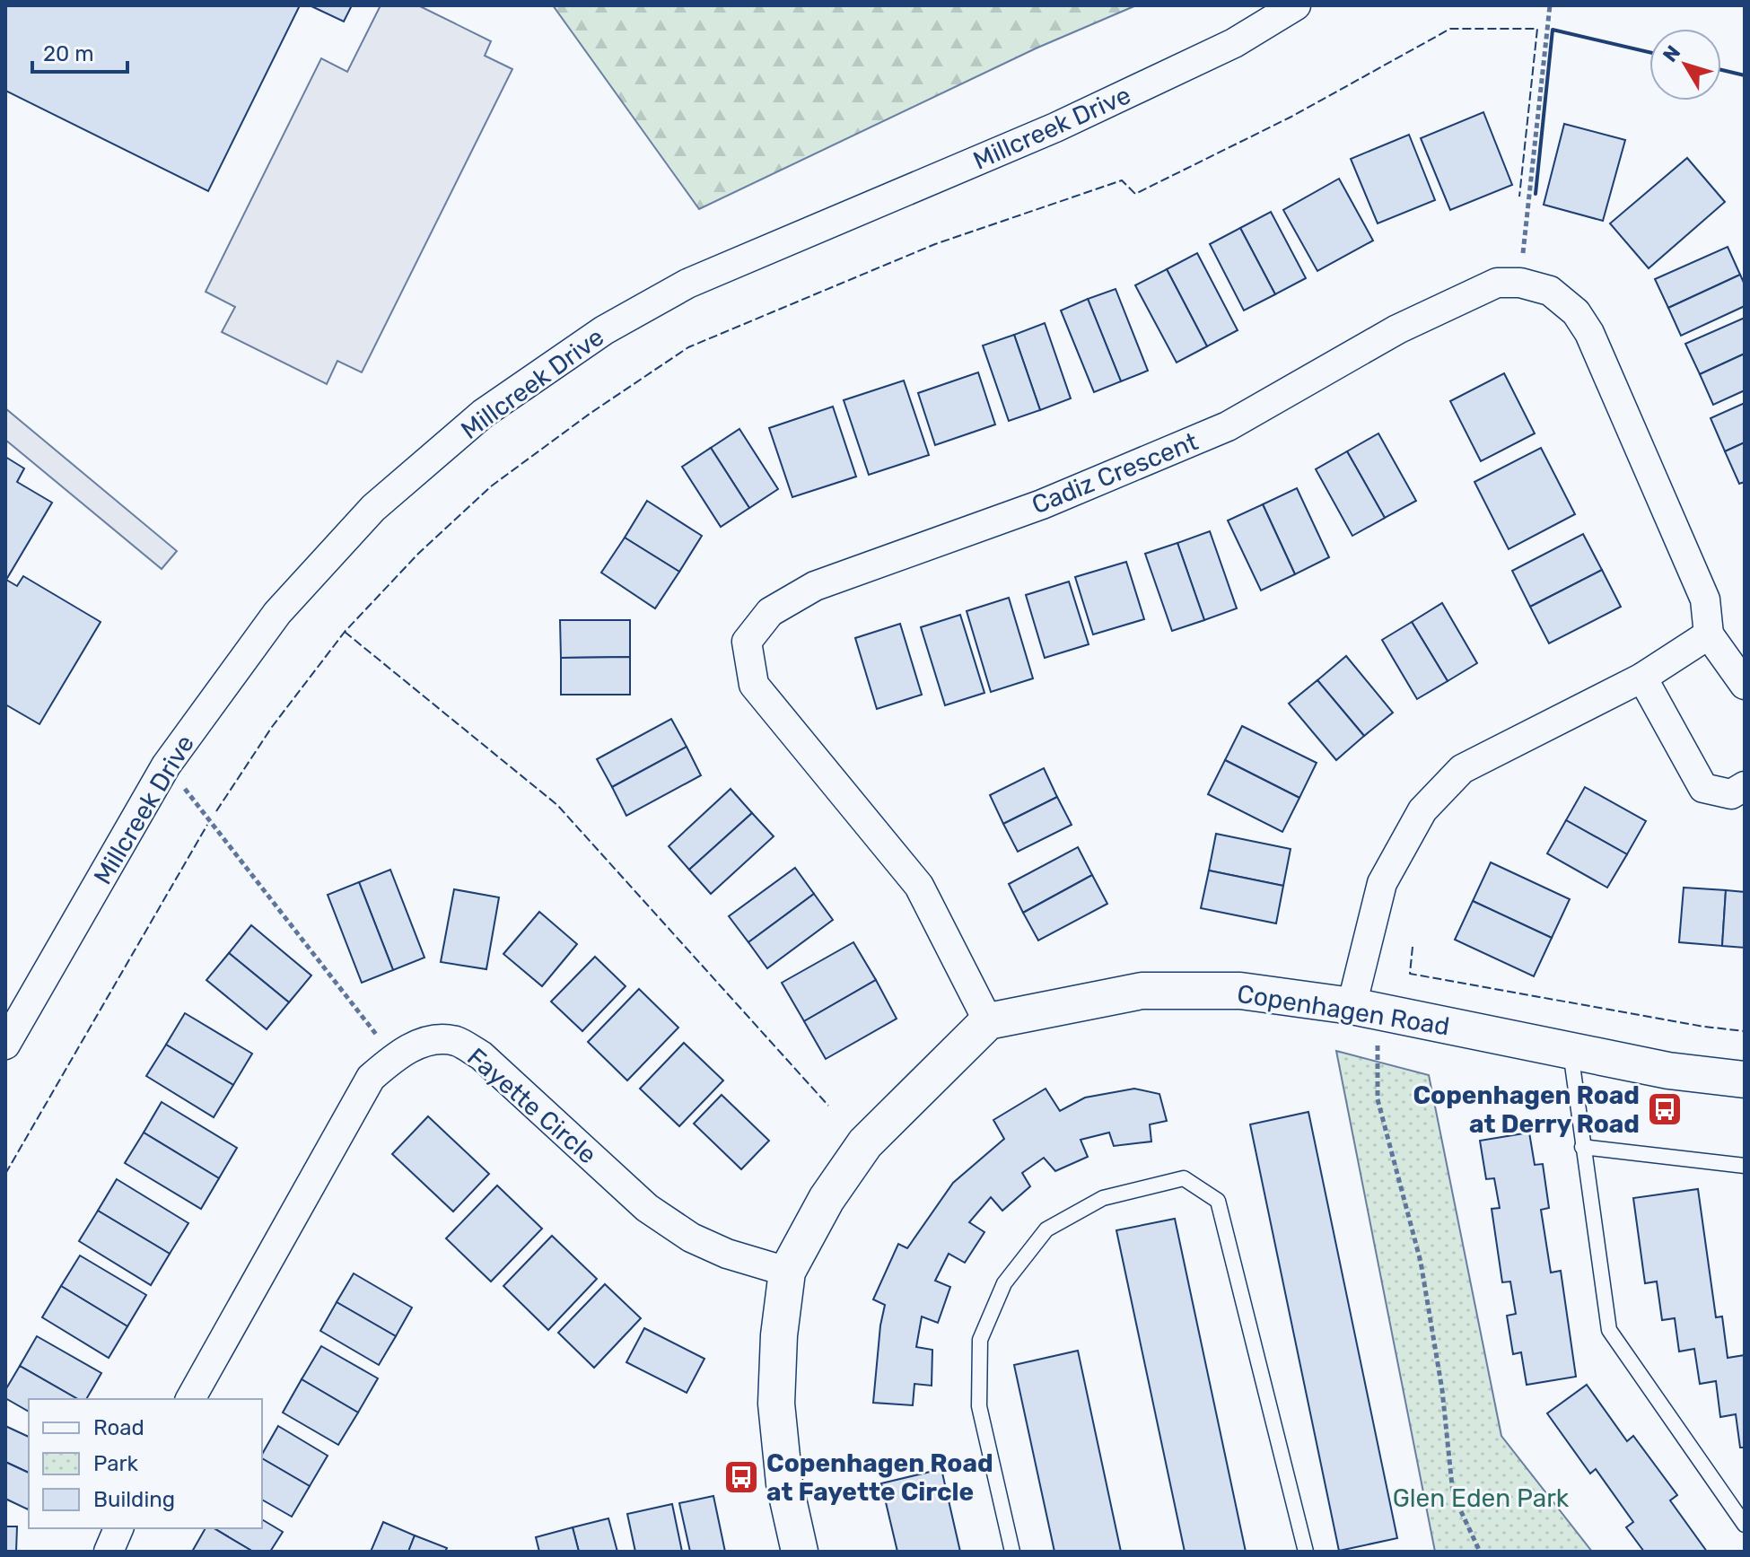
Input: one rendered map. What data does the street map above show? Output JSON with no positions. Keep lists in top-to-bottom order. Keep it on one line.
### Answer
{"streets":{"street":["Millcreek Drive","Cadiz Crescent","Copenhagen Road","Fayette Circle"]},"crossings":[["Cadiz Crescent","Copenhagen Road"]],"parks":["Glen Eden Park"],"places":{"bus stop":["Copenhagen Road at Derry Road","Copenhagen Road at Fayette Circle"]},"legend":["Road","Park","Building"],"scale_bar":"20 m","north":"top left"}
